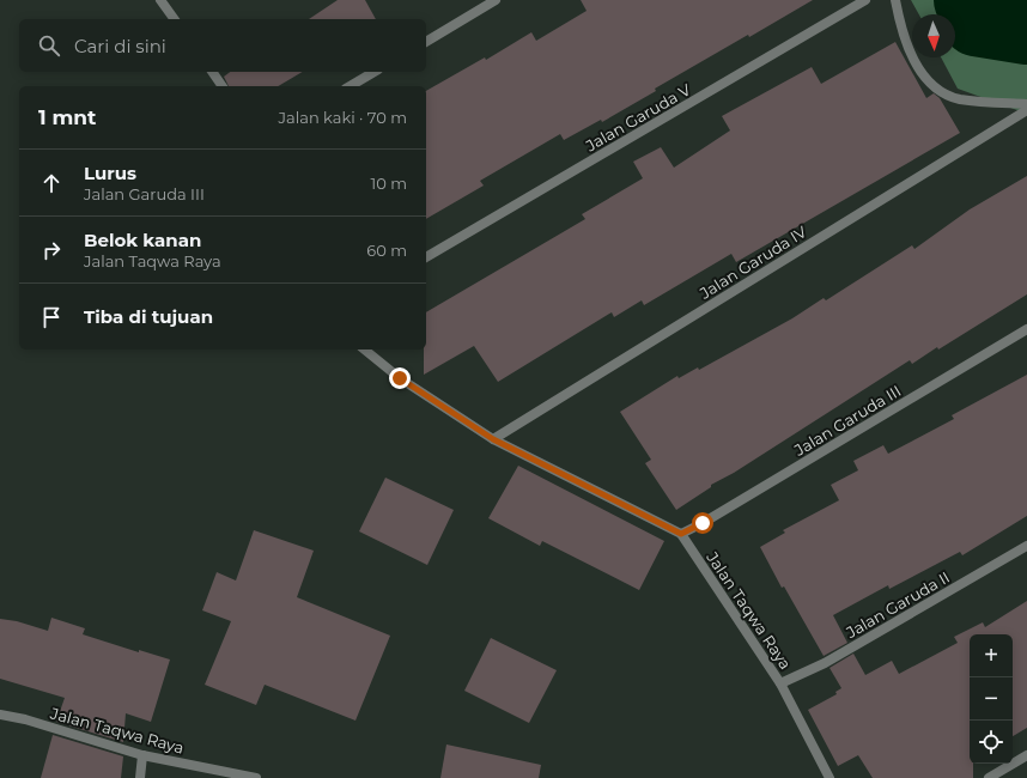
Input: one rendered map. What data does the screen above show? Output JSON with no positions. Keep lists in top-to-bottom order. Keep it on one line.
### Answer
{"streets":{"street":["Jalan Garuda V","Jalan Garuda IV","Jalan Garuda III","Jalan Garuda II","Jalan Taqwa Raya"]},"crossings":[["Jalan Garuda IV","Jalan Taqwa Raya"],["Jalan Garuda III","Jalan Taqwa Raya"],["Jalan Garuda II","Jalan Taqwa Raya"]],"north":"bottom","page":{"search":"Cari di sini","heading":["1 mnt","Jalan kaki · 70 m"],"list":[["Lurus","Jalan Garuda III","10 m"],["Belok kanan","Jalan Taqwa Raya","60 m"],"Tiba di tujuan"],"map_buttons":["+","−"]}}
